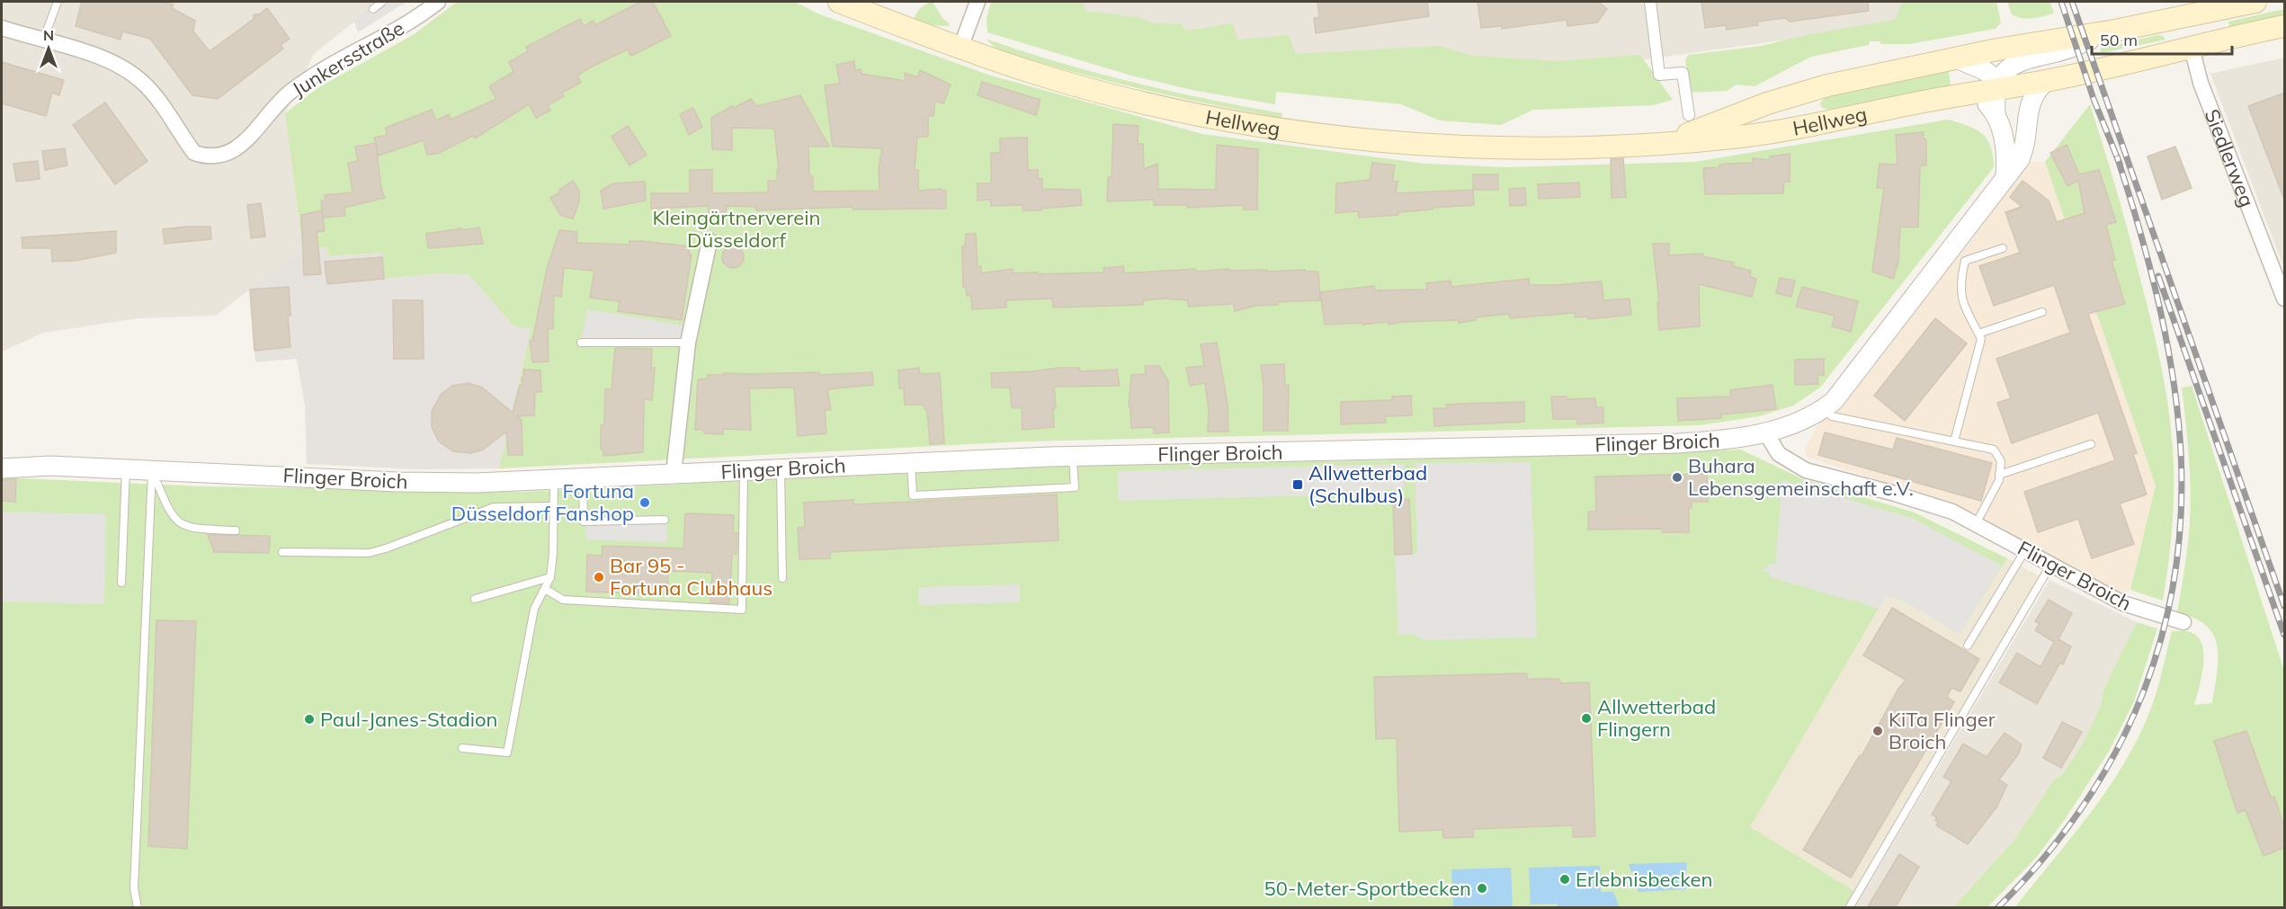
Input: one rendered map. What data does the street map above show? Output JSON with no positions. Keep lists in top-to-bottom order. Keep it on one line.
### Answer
{"streets":{"main road":["Hellweg","Siedlerweg"],"street":["Junkersstraße","Flinger Broich"]},"crossings":[["Hellweg","Siedlerweg"]],"parks":["Kleingärtnerverein Düsseldorf"],"places":{"other":["Buhara Lebensgemeinschaft e.V.","Fortuna Düsseldorf Fanshop","Bar 95 - Fortuna Clubhaus","Allwetterbad Flingern","Paul-Janes-Stadion","KiTa Flinger Broich","Erlebnisbecken","50-Meter-Sportbecken"],"transit":["Allwetterbad (Schulbus)"]},"scale_bar":"50 m","north":"top"}
